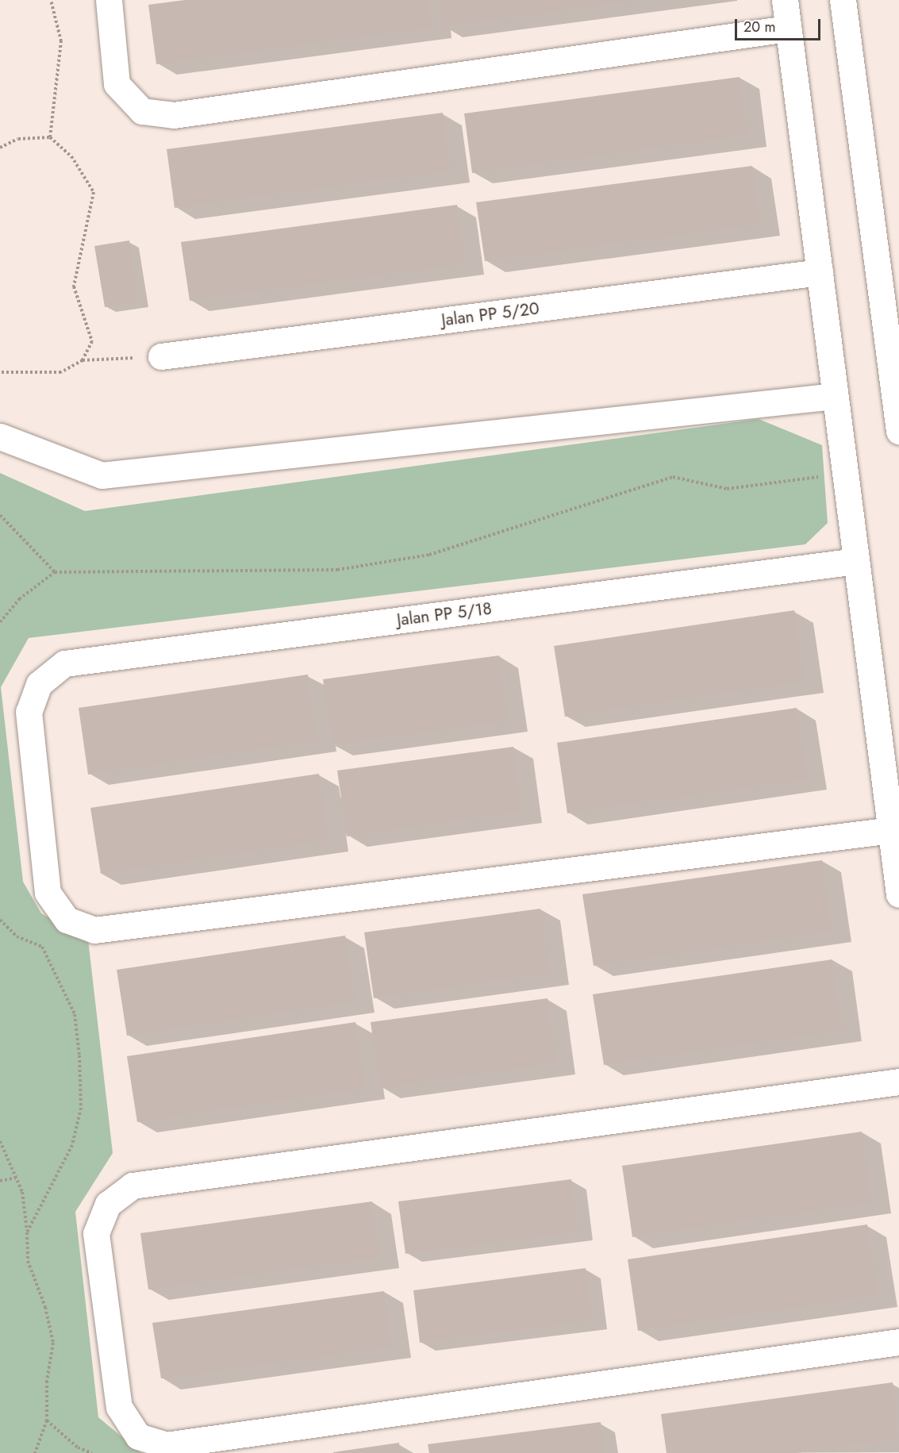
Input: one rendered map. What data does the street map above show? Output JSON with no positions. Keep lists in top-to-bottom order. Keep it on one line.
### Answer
{"streets":{"street":["Jalan PP 5/20","Jalan PP 5/18"]},"scale_bar":"20 m"}
